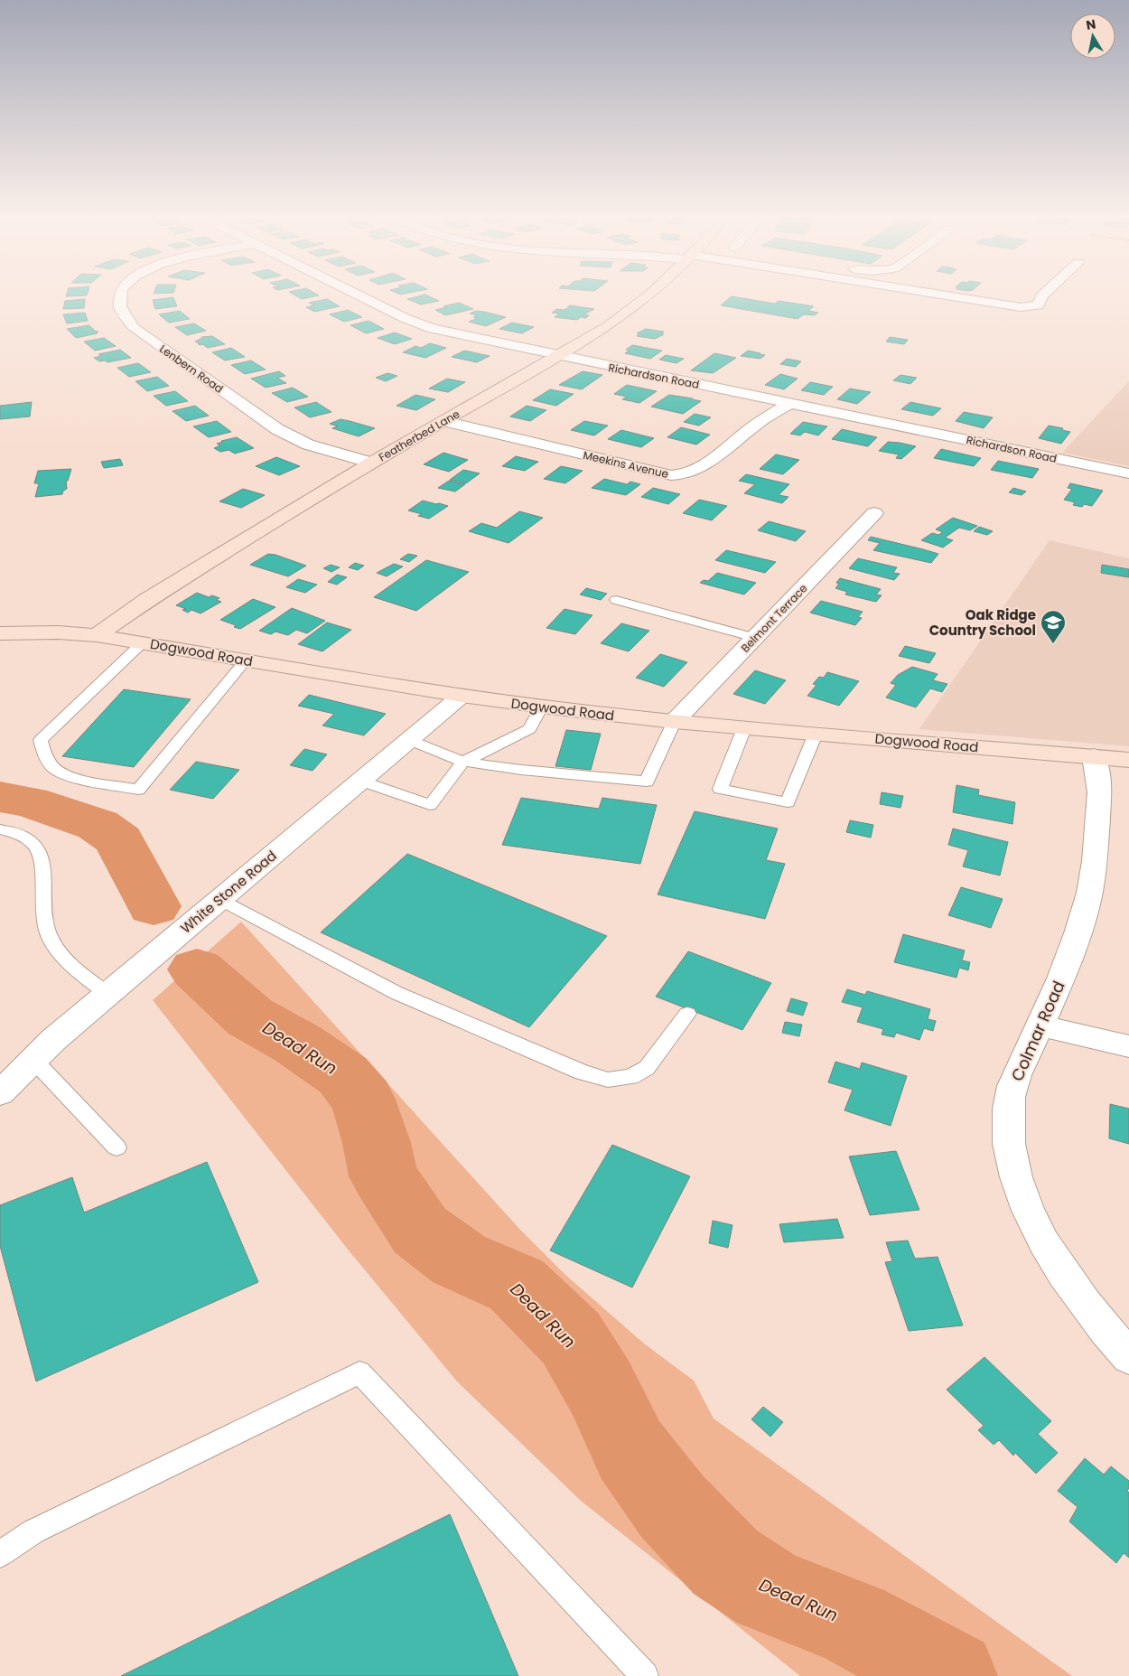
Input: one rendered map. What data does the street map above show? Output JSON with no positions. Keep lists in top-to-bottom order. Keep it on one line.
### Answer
{"streets":{"street":["Lenbern Road","Richardson Road","Featherbed Lane","Meekins Avenue","Belmont Terrace","Dogwood Road","White Stone Road","Colmar Road"]},"crossings":[["Lenbern Road","Featherbed Lane"],["Richardson Road","Featherbed Lane"],["Richardson Road","Meekins Avenue"],["Featherbed Lane","Meekins Avenue"],["Featherbed Lane","Dogwood Road"],["Belmont Terrace","Dogwood Road"],["Dogwood Road","White Stone Road"],["Dogwood Road","Colmar Road"]],"water":["Dead Run"],"places":{"school or university":["Oak Ridge Country School"]},"north":"top"}
